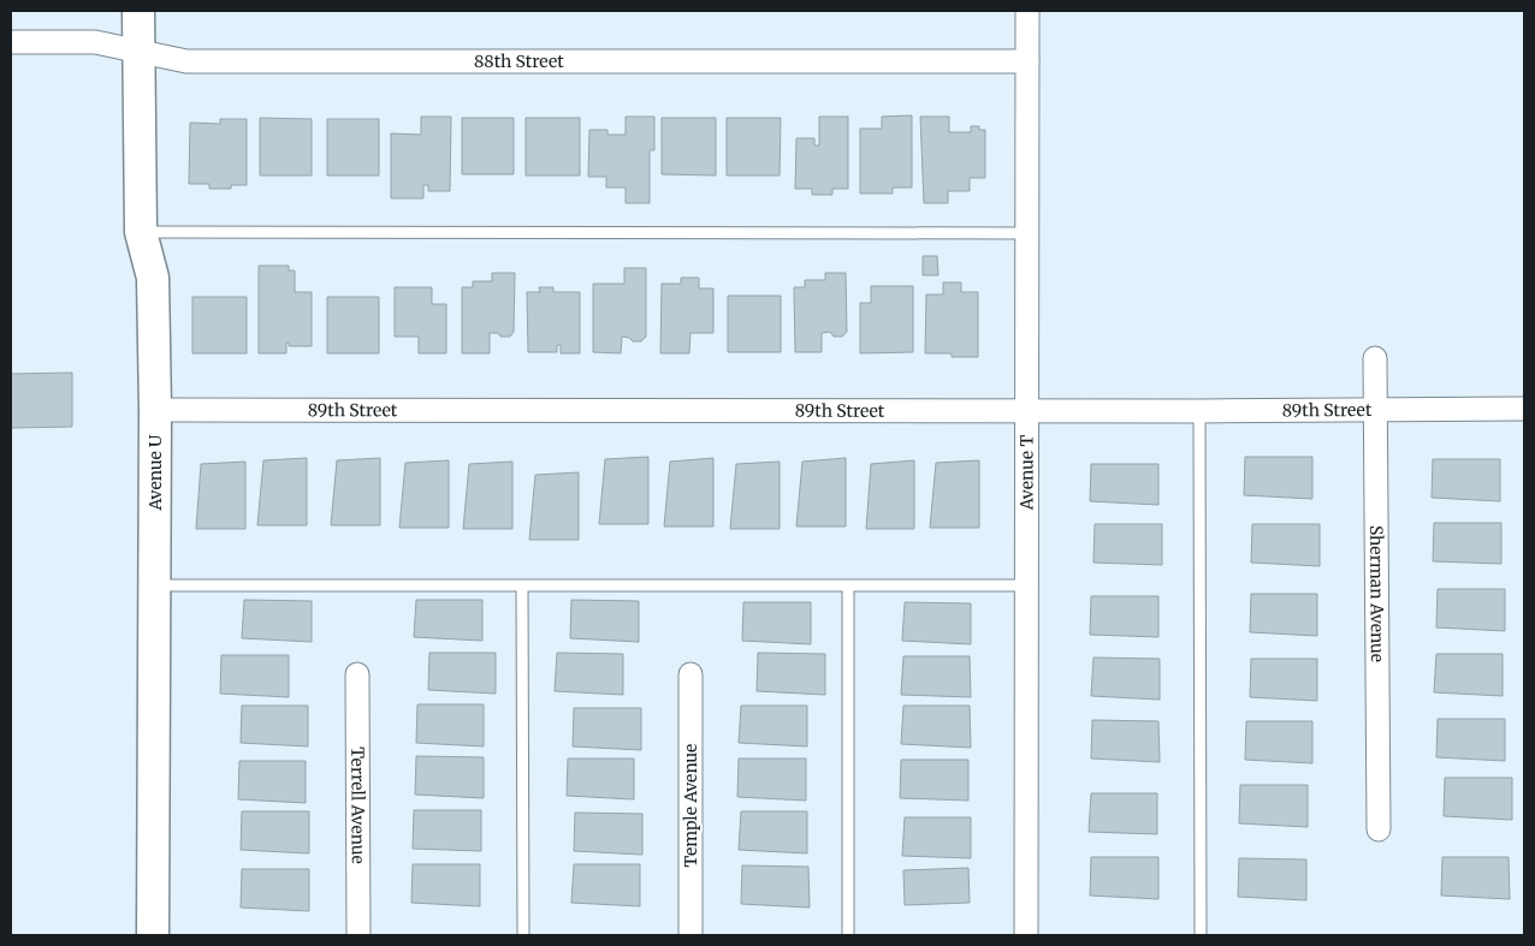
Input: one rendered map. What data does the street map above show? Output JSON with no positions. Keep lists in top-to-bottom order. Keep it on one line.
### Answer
{"streets":{"street":["88th Street","89th Street","Avenue U","Avenue T","Sherman Avenue","Terrell Avenue","Temple Avenue"]},"crossings":[["88th Street","Avenue U"],["88th Street","Avenue T"],["89th Street","Avenue U"],["89th Street","Avenue T"],["89th Street","Sherman Avenue"]]}
